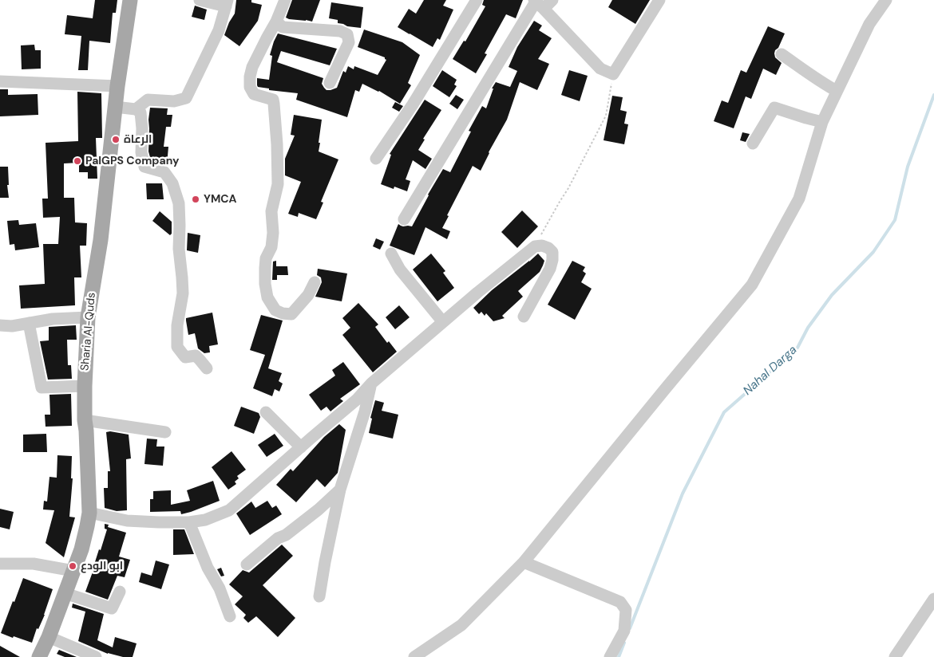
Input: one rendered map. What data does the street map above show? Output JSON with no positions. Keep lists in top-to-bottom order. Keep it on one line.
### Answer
{"streets":{"main road":["Sharia Al-Quds"]},"water":["Nahal Darga"],"places":["الرعاة","PalGPS Company","YMCA","ابو الودع"]}
